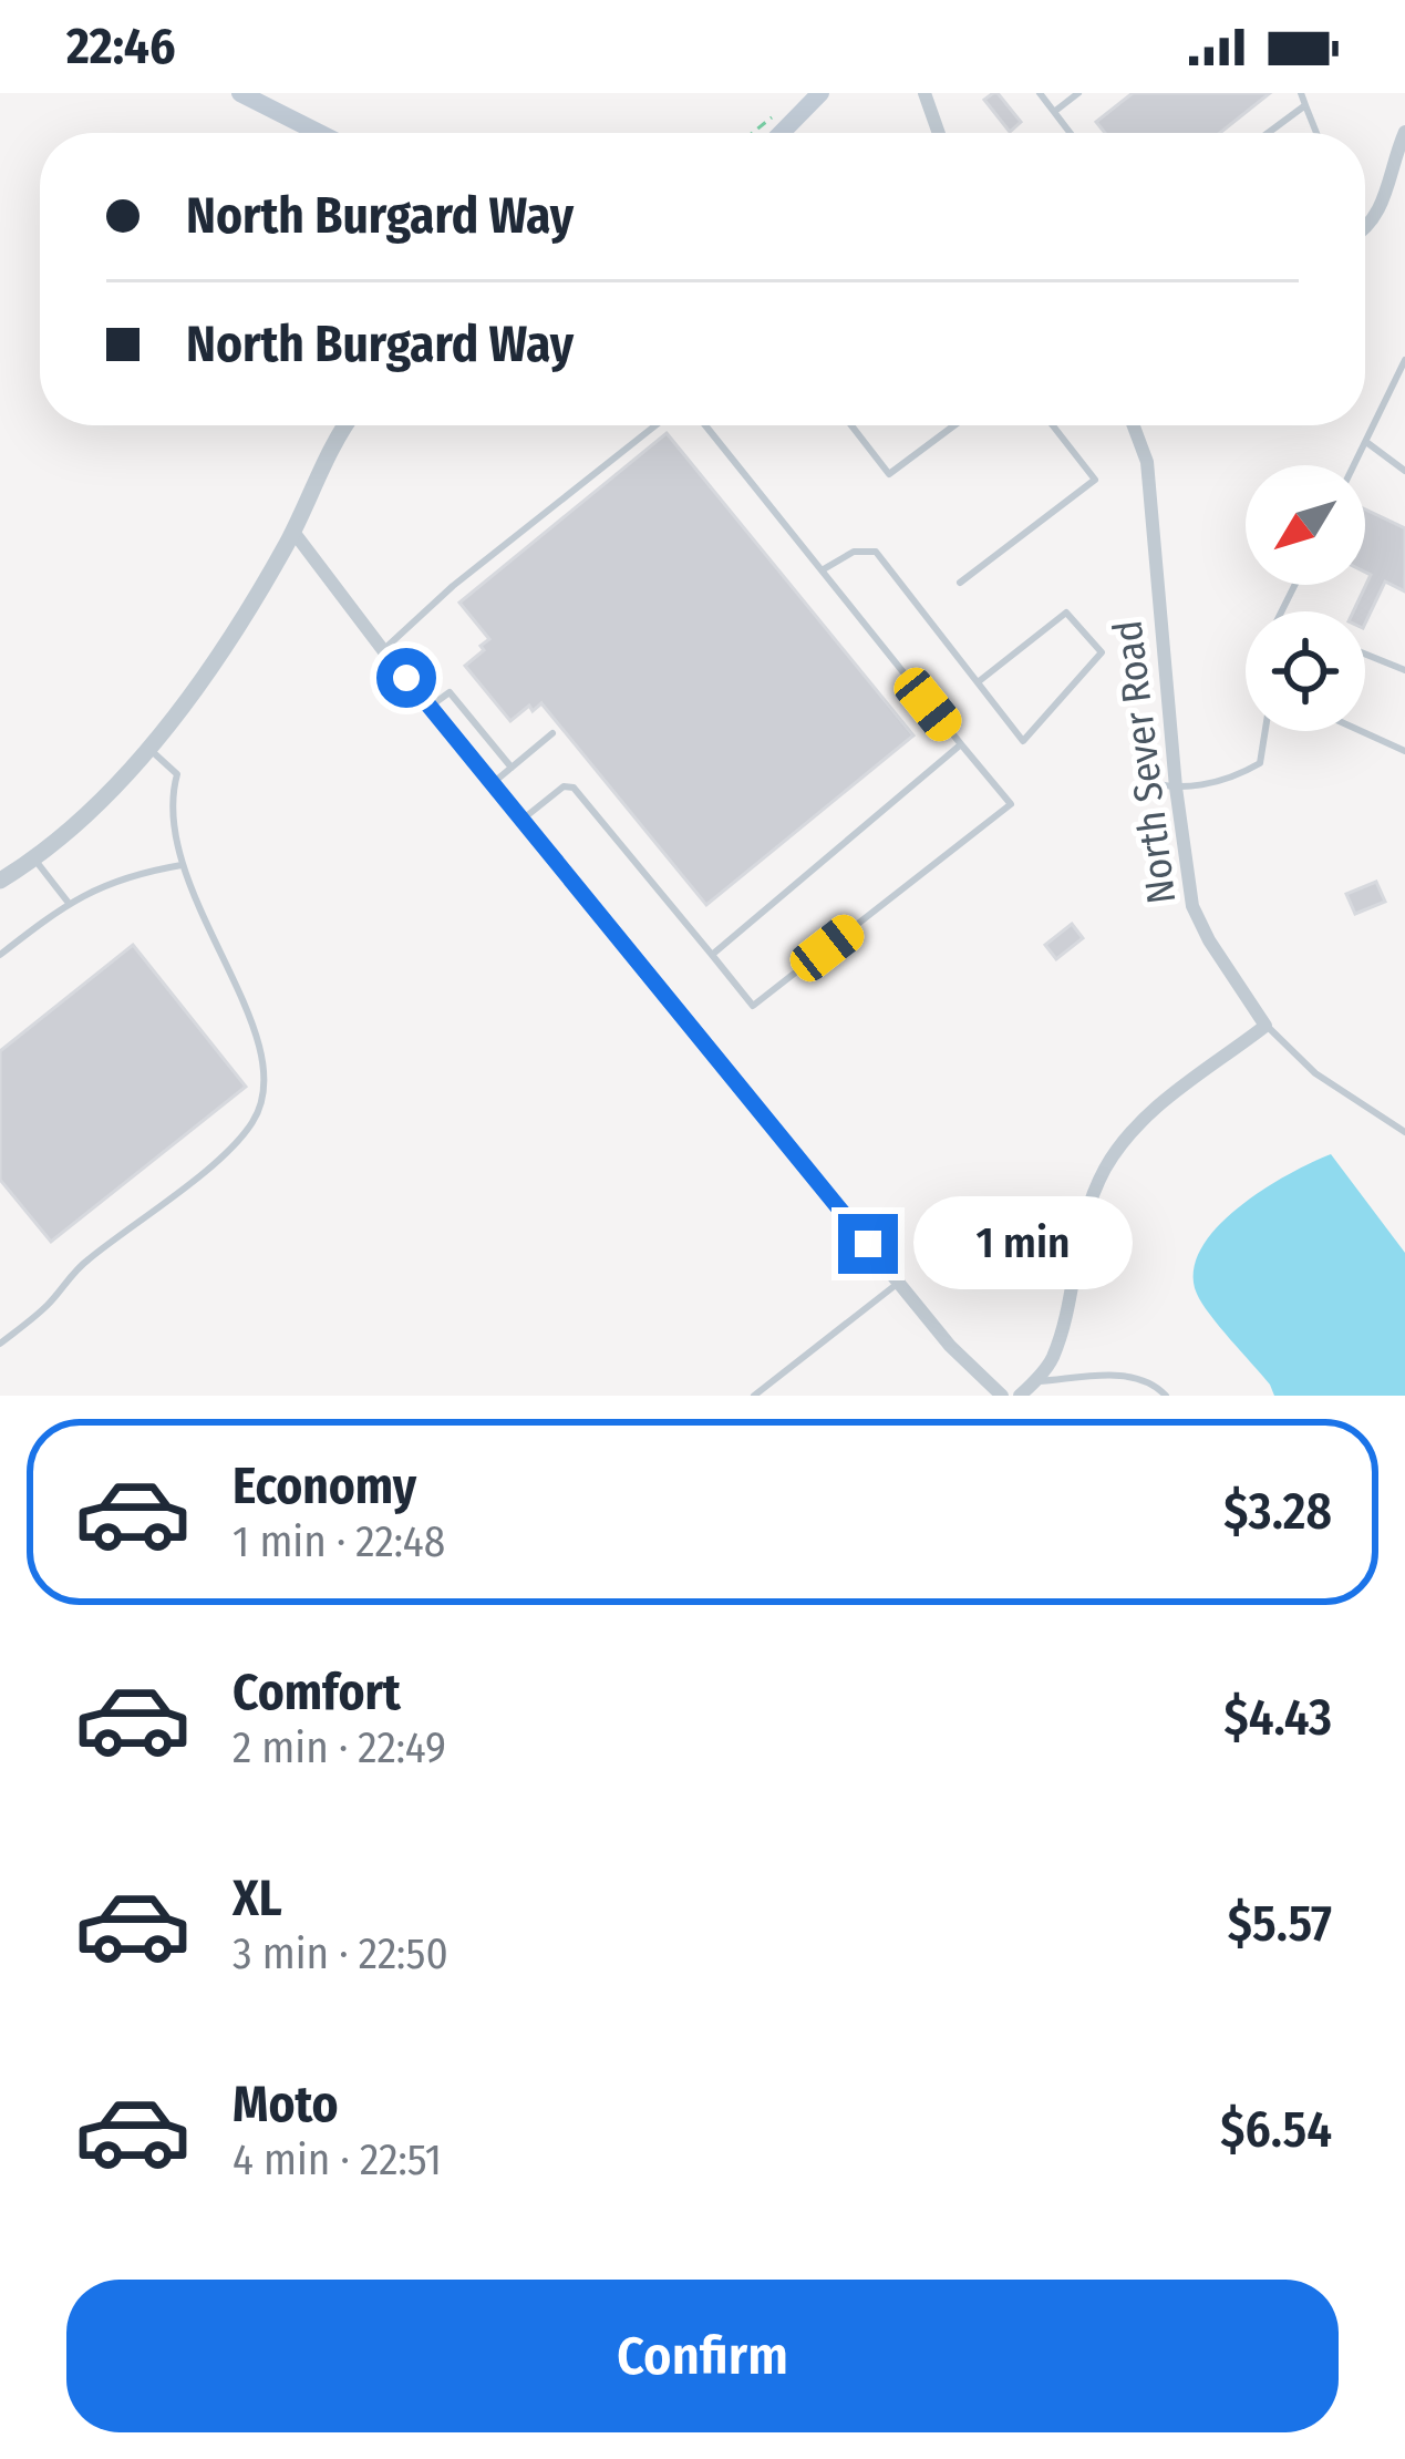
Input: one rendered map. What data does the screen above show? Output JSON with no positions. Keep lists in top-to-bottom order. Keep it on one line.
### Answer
{"streets":{"street":["North Sever Road"]},"north":"bottom left","page":{"status":"22:46","banner":["North Burgard Way","North Burgard Way"],"bubble":"1 min","list":[{"name":"Economy","note":"1 min · 22:48","value":"$3.28"},{"name":"Comfort","note":"2 min · 22:49","value":"$4.43"},{"name":"XL","note":"3 min · 22:50","value":"$5.57"},{"name":"Moto","note":"4 min · 22:51","value":"$6.54"}],"buttons":"Confirm"}}
